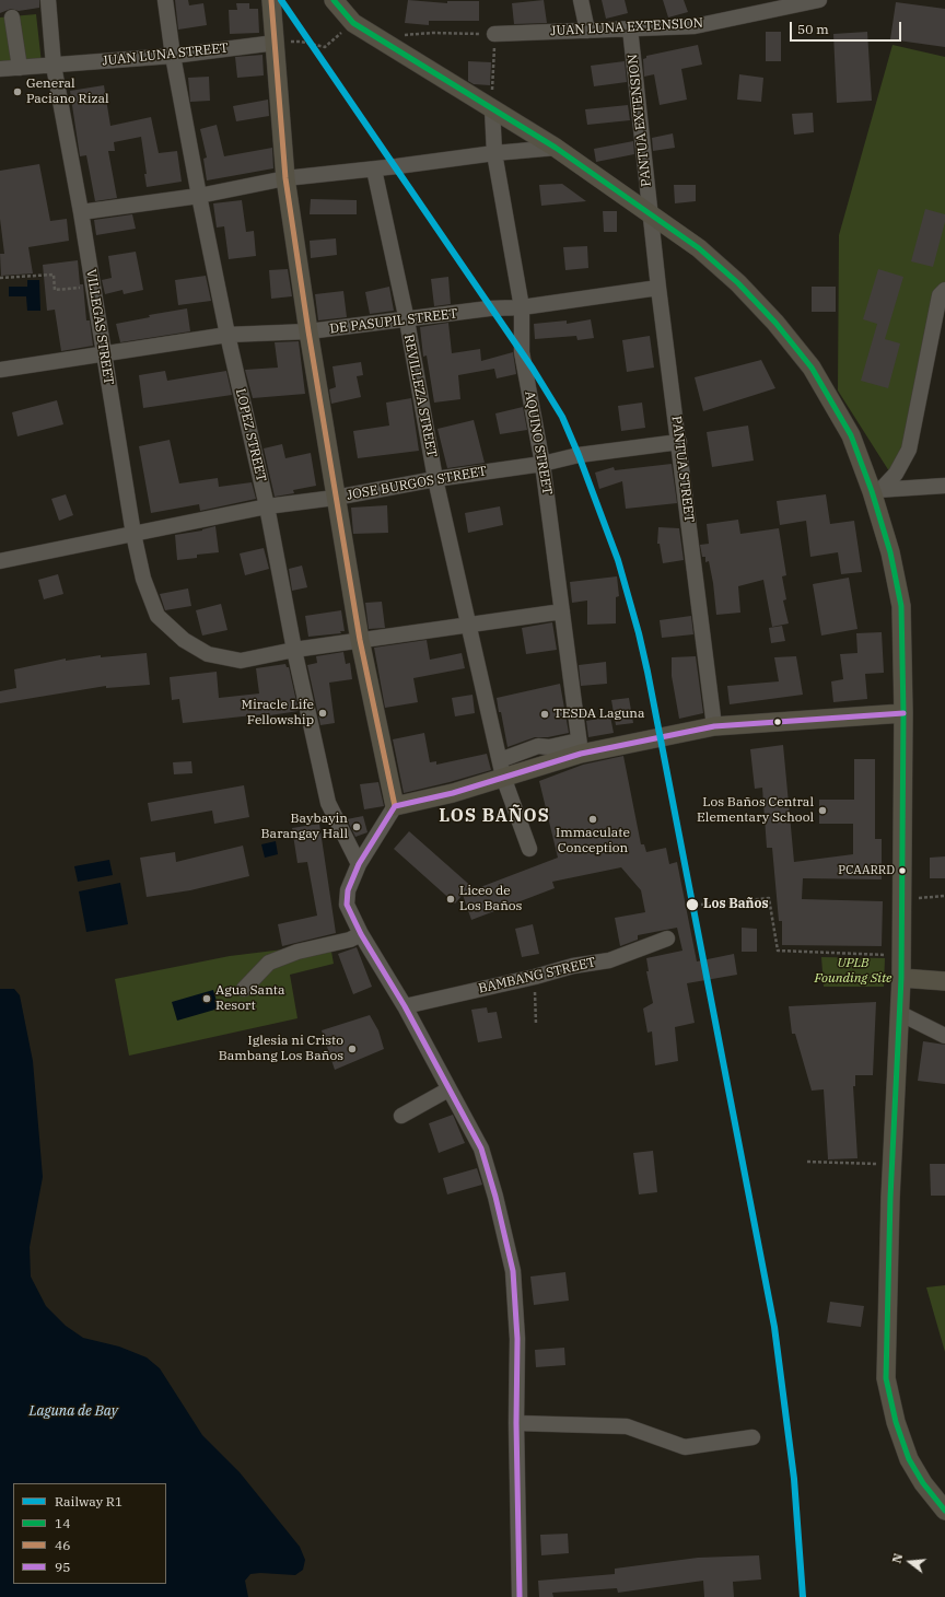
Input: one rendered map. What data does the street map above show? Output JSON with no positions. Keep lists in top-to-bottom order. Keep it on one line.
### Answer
{"streets":{"street":["JUAN LUNA EXTENSION","JUAN LUNA STREET","PANTUA EXTENSION","DE PASUPIL STREET","VILLEGAS STREET","REVILLEZA STREET","LOPEZ STREET","AQUINO STREET","PANTUA STREET","JOSE BURGOS STREET","BAMBANG STREET"]},"crossings":[["JUAN LUNA EXTENSION","PANTUA EXTENSION"],["JUAN LUNA STREET","VILLEGAS STREET"],["JUAN LUNA STREET","LOPEZ STREET"],["PANTUA EXTENSION","PANTUA STREET"],["DE PASUPIL STREET","VILLEGAS STREET"],["DE PASUPIL STREET","REVILLEZA STREET"],["DE PASUPIL STREET","LOPEZ STREET"],["DE PASUPIL STREET","AQUINO STREET"],["DE PASUPIL STREET","PANTUA STREET"],["VILLEGAS STREET","REVILLEZA STREET"],["VILLEGAS STREET","LOPEZ STREET"],["VILLEGAS STREET","AQUINO STREET"],["VILLEGAS STREET","JOSE BURGOS STREET"],["REVILLEZA STREET","JOSE BURGOS STREET"],["LOPEZ STREET","JOSE BURGOS STREET"],["AQUINO STREET","JOSE BURGOS STREET"],["PANTUA STREET","JOSE BURGOS STREET"]],"districts":["LOS BAÑOS"],"water":["Laguna de Bay"],"parks":["UPLB Founding Site"],"places":["General Paciano Rizal","Miracle Life Fellowship","TESDA Laguna","Los Baños Central Elementary School","Immaculate Conception","Baybayin Barangay Hall","PCAARRD","Liceo de Los Baños","Los Baños","Agua Santa Resort","Iglesia ni Cristo Bambang Los Baños"],"lines":["rail line R1","transit line 14","transit line 46","transit line 95"],"legend":["Railway R1","14","46","95"],"scale_bar":"50 m","north":"left"}
